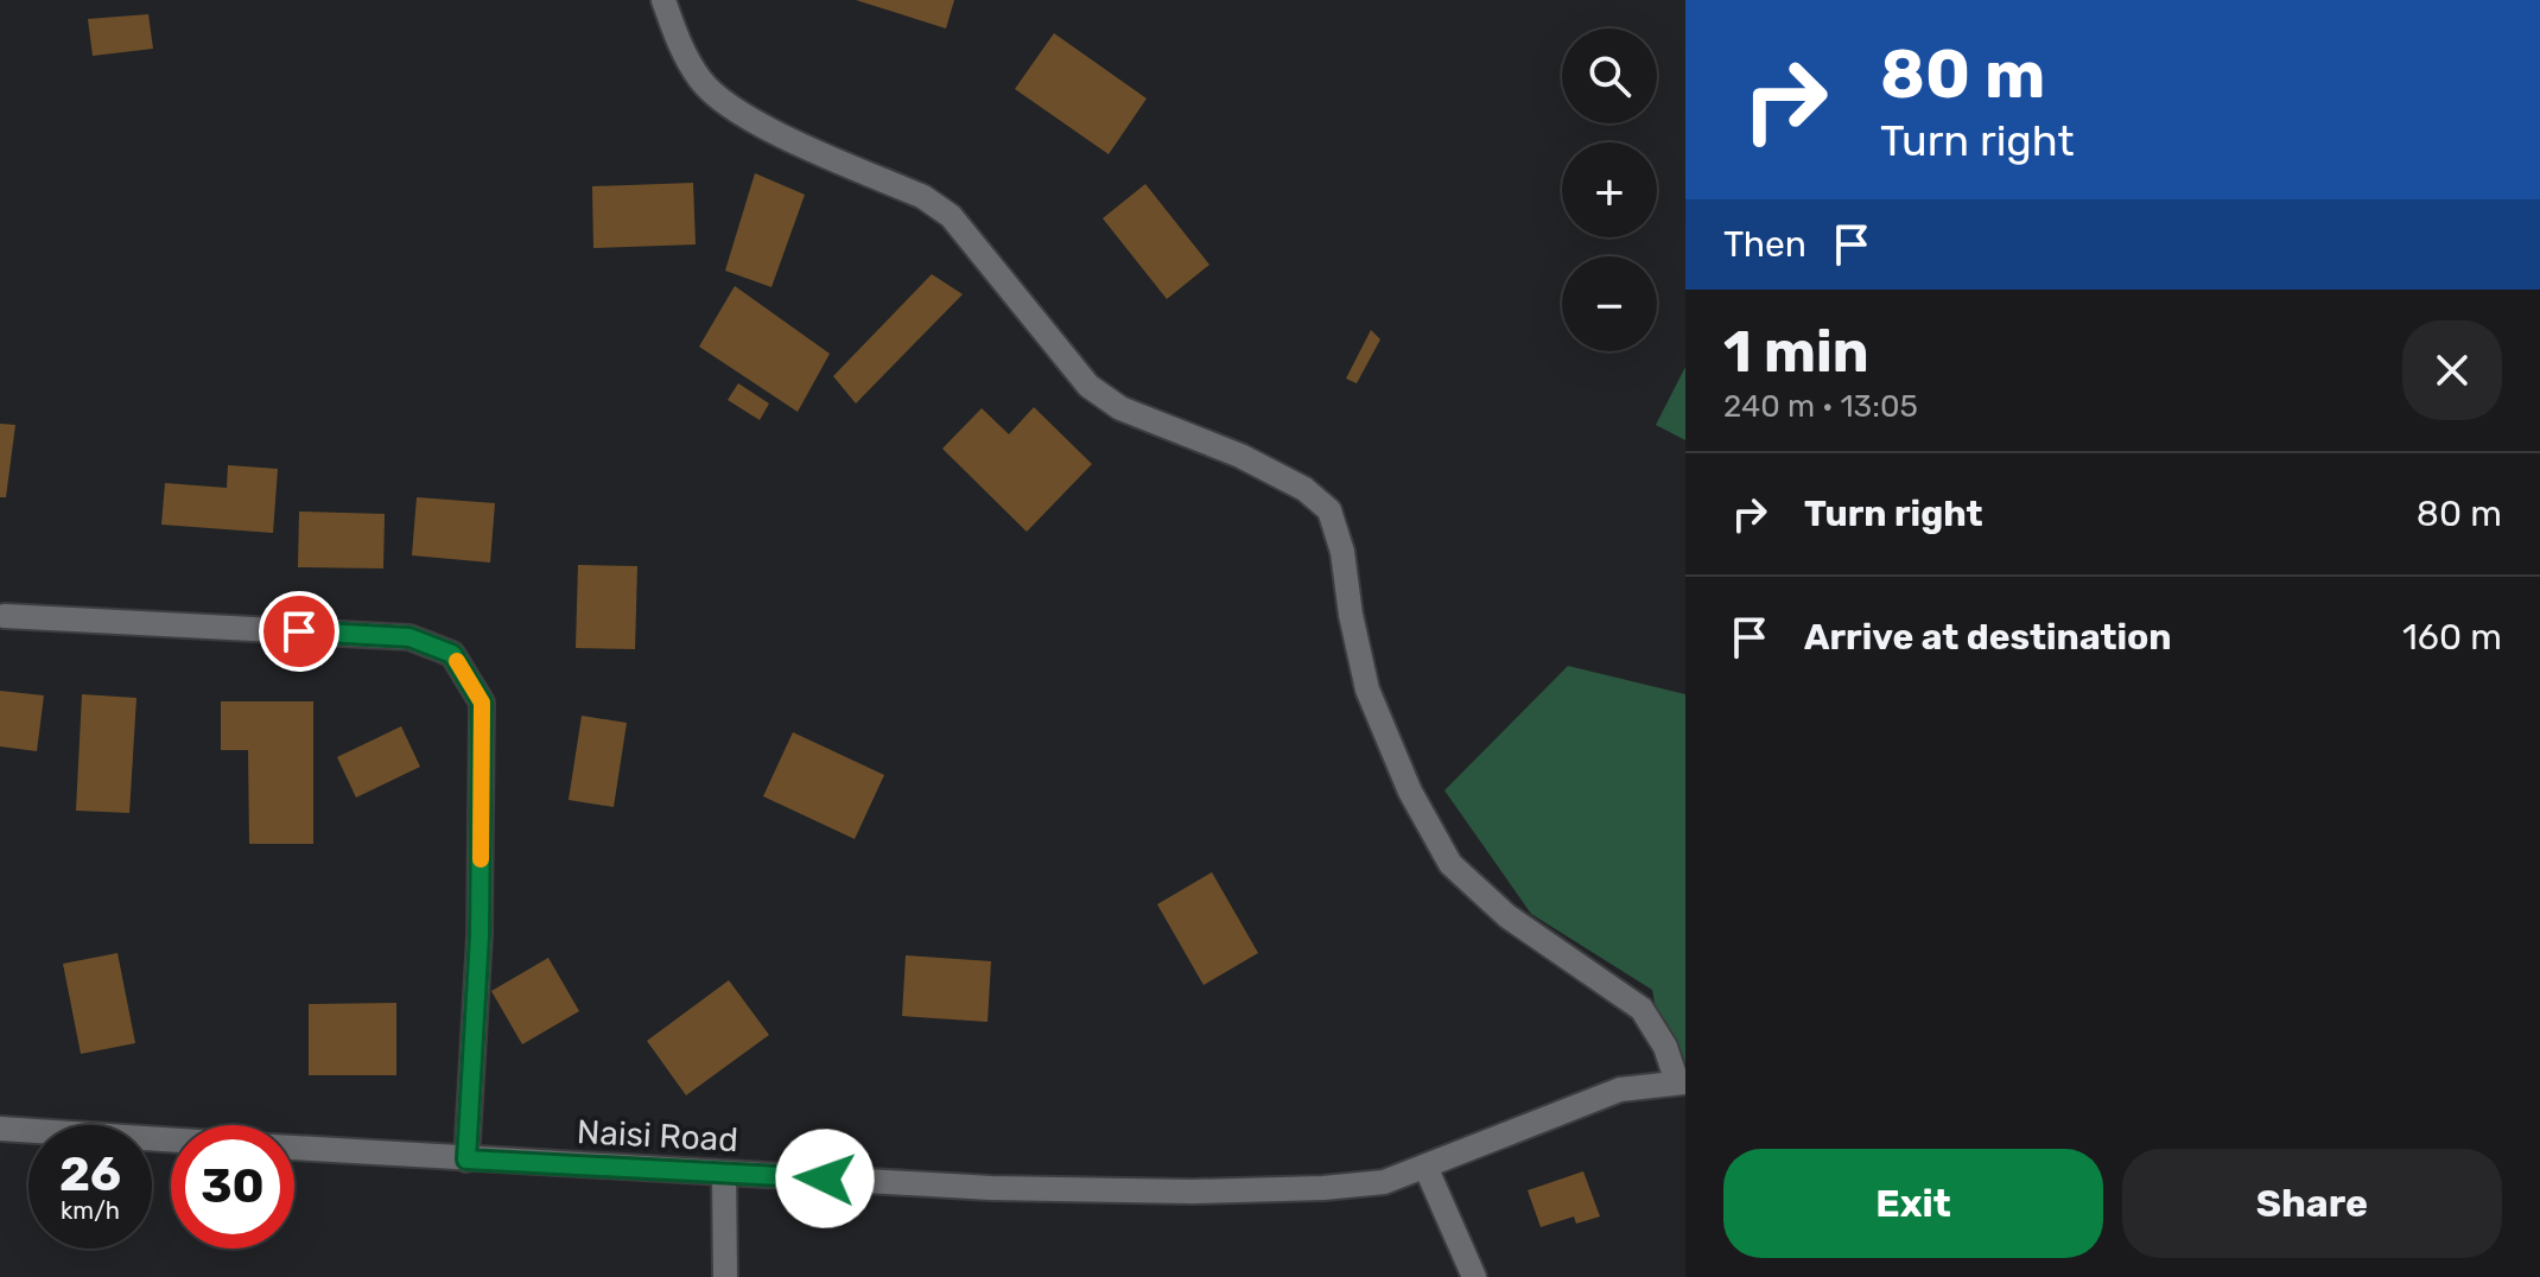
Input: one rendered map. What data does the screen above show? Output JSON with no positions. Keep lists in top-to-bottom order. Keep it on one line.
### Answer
{"streets":{"street":["Naisi Road"]},"page":{"turn":["80 m","Turn right"],"map_buttons":["+","−"],"then":"Then","heading":["1 min","240 m · 13:05"],"list":[{"name":"Turn right","value":"80 m"},{"name":"Arrive at destination","value":"160 m"}],"speed":"26 km/h","limit":"30","buttons":["Exit","Share"]}}
